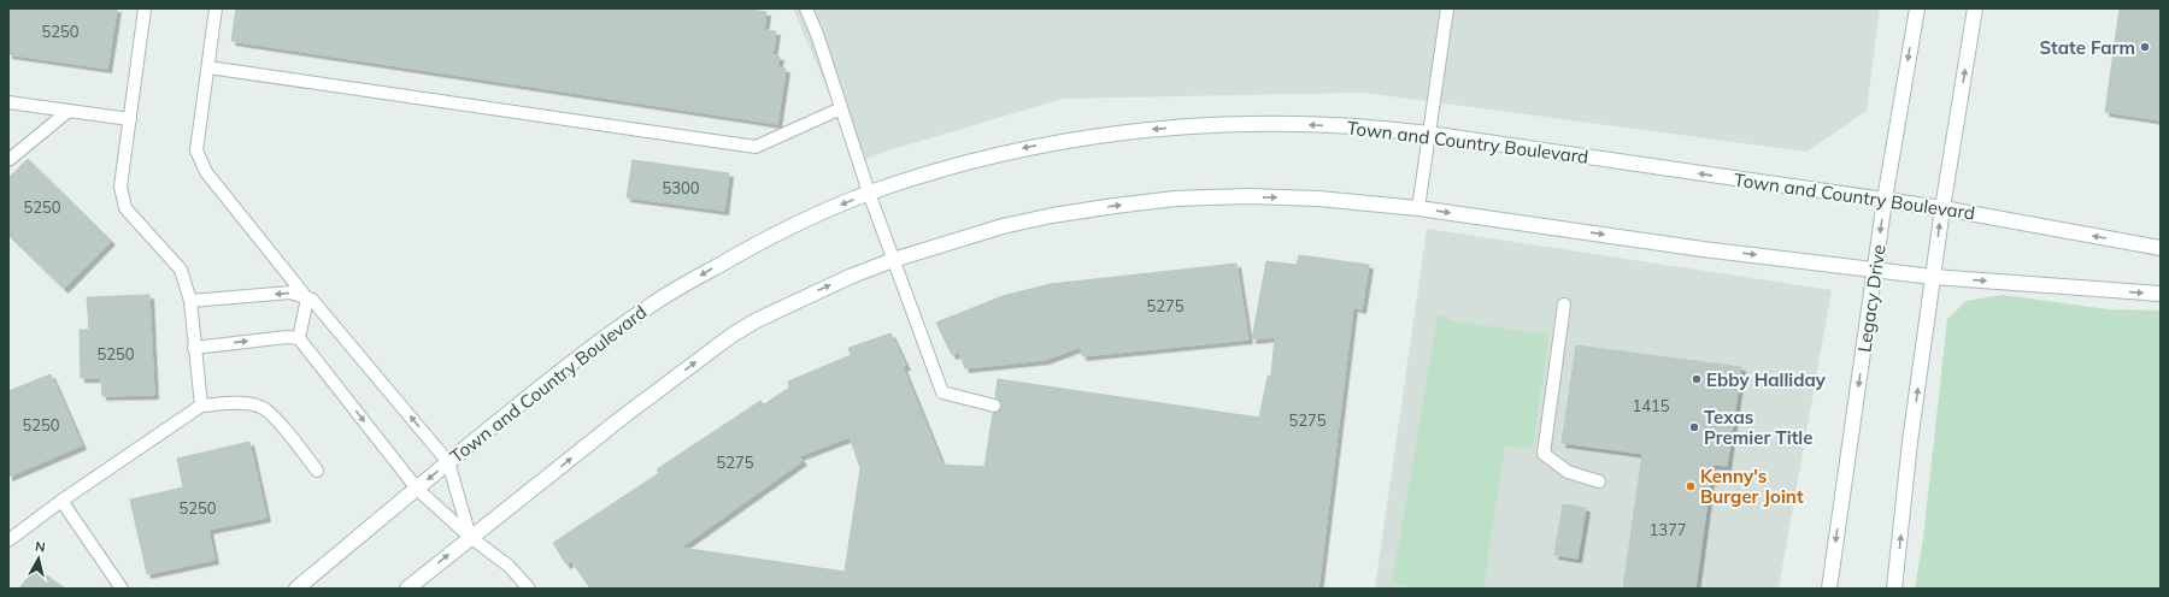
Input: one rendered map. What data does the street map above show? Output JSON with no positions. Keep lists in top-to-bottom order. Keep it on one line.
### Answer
{"streets":{"main road":["Town and Country Boulevard","Legacy Drive"]},"crossings":[["Town and Country Boulevard","Legacy Drive"]],"places":["State Farm","Ebby Halliday","Texas Premier Title","Kenny's Burger Joint"],"house_numbers":["5250","5300","5250","5275","5250","1415","5275","5250","5275","5250","1377"],"north":"top"}
